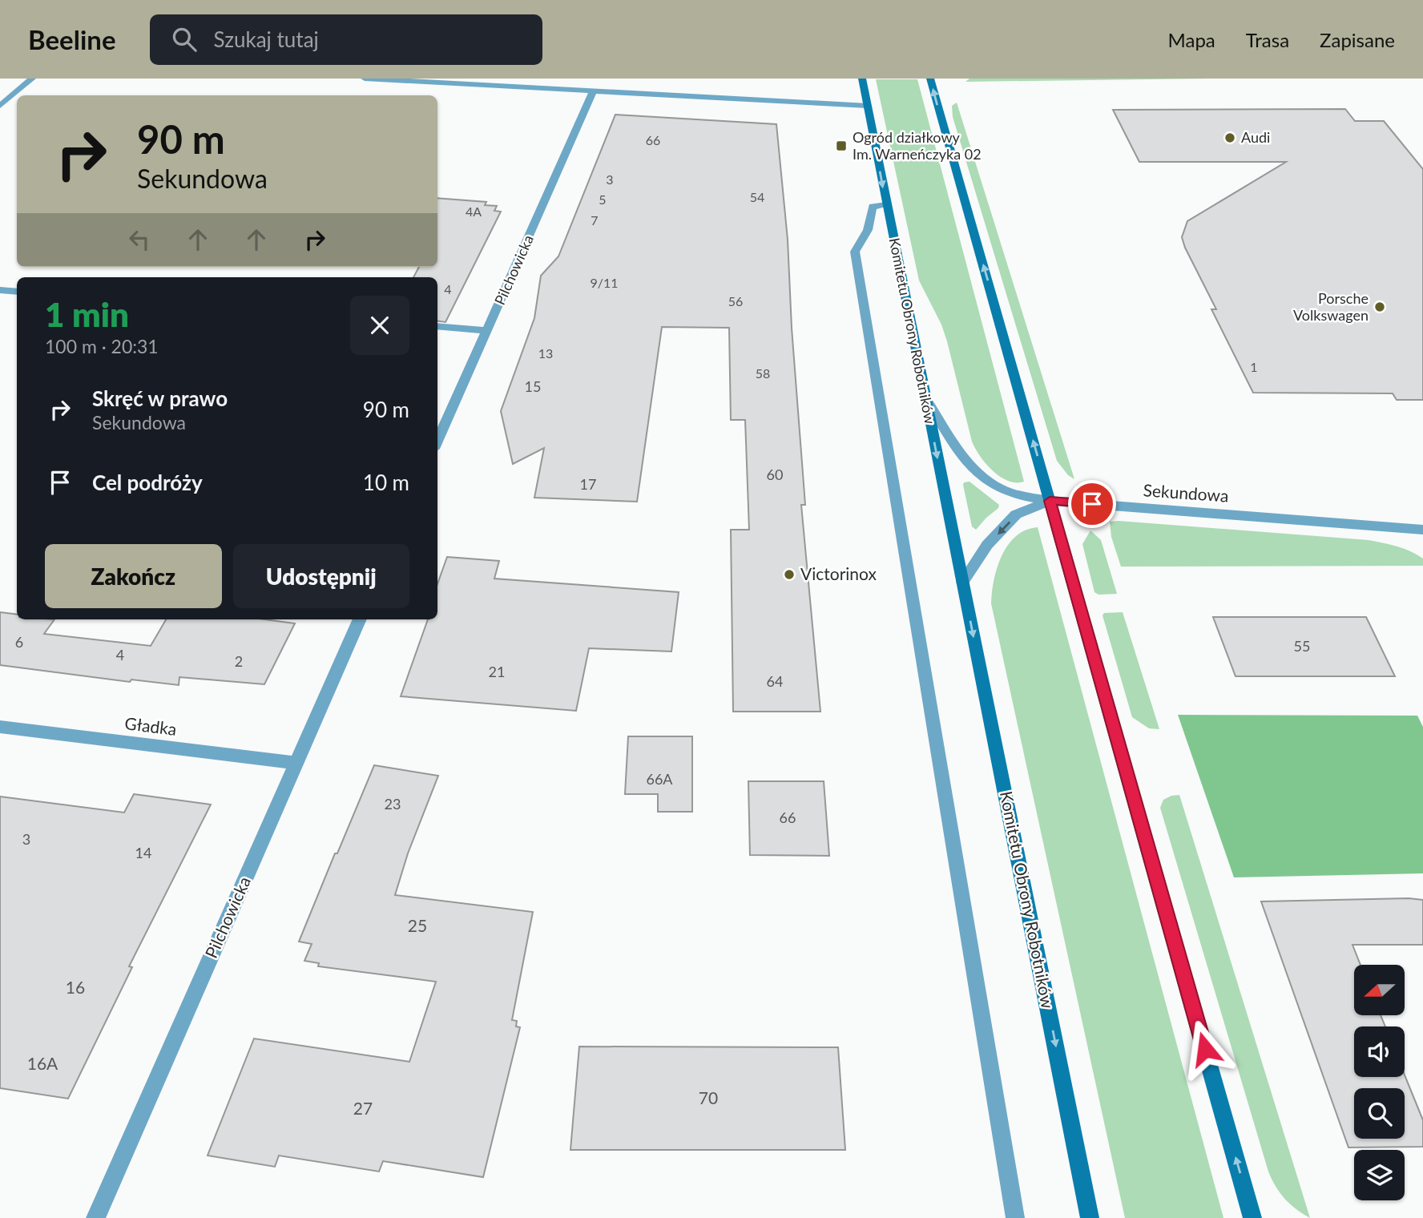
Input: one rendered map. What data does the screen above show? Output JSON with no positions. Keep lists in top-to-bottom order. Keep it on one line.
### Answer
{"streets":{"street":["Pilchowicka","Komitetu Obrony Robotników","Sekundowa","Gładka"]},"crossings":[["Pilchowicka","Gładka"],["Komitetu Obrony Robotników","Sekundowa"]],"places":{"other":["Audi","Porsche Volkswagen","Victorinox"],"transit":["Ogród działkowy Im. Warneńczyka 02"]},"house_numbers":["66","3","54","5","4A","7","9/11","4","56","13","1","58","15","60","17","6","55","4","2","21","64","66A","23","66","3","14","25","16","16A","70","27"],"north":"left","page":{"header":"Beeline","search":"Szukaj tutaj","nav":["Mapa","Trasa","Zapisane"],"turn":["90 m","Sekundowa"],"heading":["1 min","100 m · 20:31"],"list":[{"name":"Skręć w prawo","note":"Sekundowa","value":"90 m"},{"name":"Cel podróży","value":"10 m"}],"buttons":["Zakończ","Udostępnij"]}}
